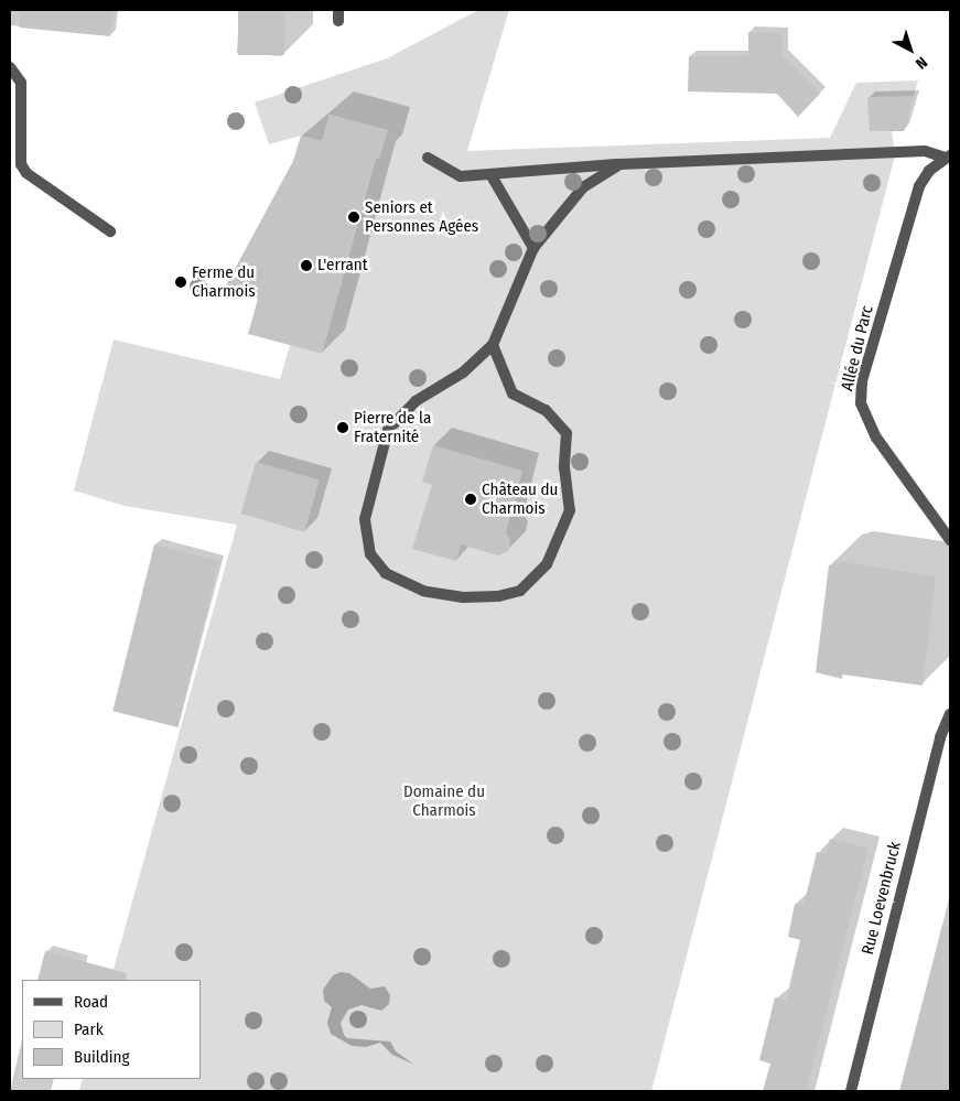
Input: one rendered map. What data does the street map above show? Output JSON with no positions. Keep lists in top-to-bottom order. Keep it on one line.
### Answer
{"streets":{"street":["Allée du Parc","Rue Loevenbruck"]},"parks":["Domaine du Charmois"],"places":["Seniors et Personnes Agées","L'errant","Ferme du Charmois","Pierre de la Fraternité","Château du Charmois"],"legend":["Road","Park","Building"],"north":"bottom right"}
